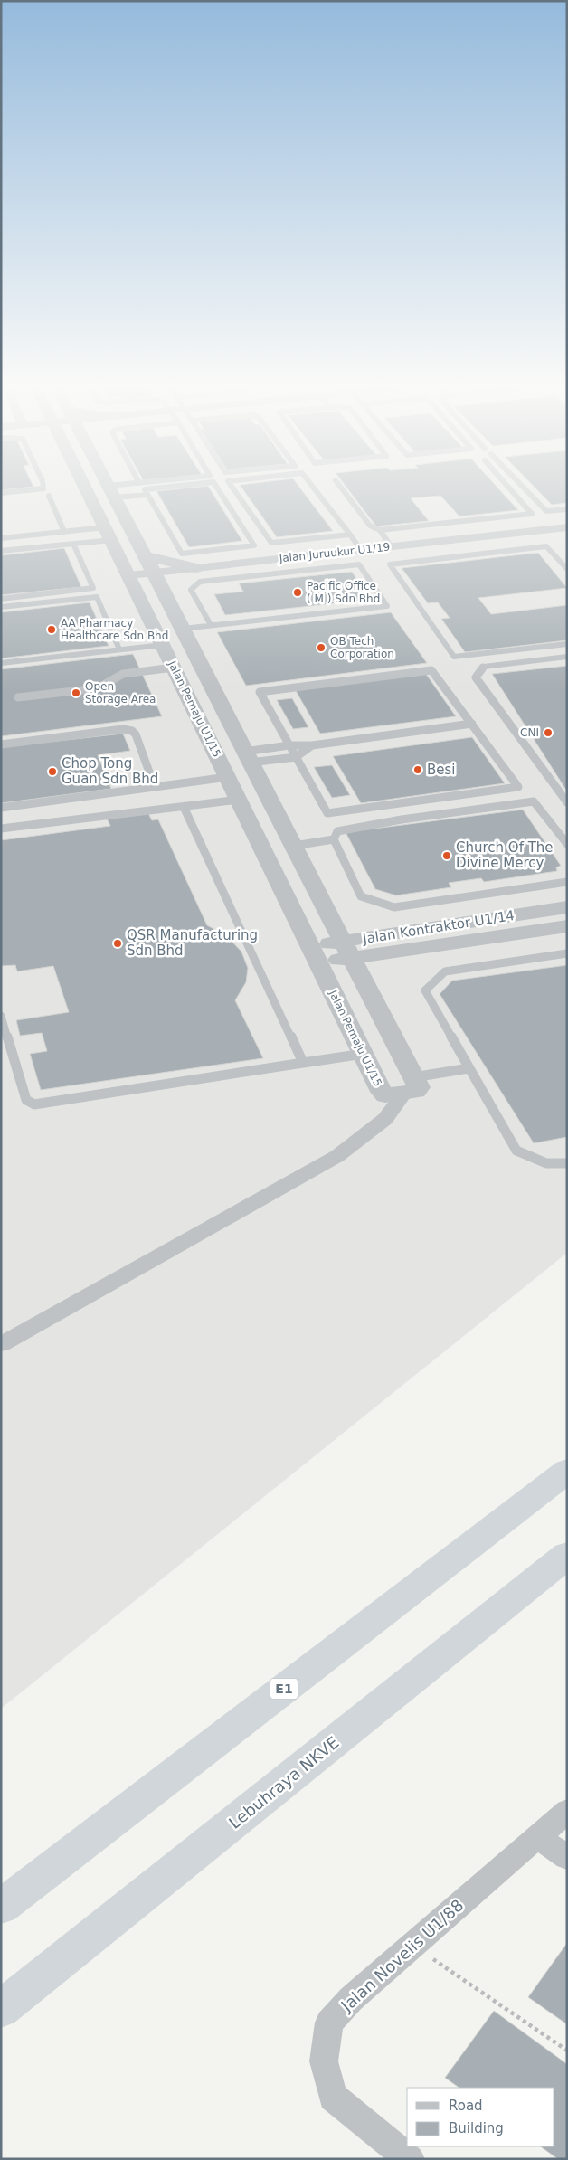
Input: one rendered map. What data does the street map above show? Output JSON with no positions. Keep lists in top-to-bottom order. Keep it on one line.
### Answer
{"streets":{"highway":["E1","Lebuhraya NKVE"],"street":["Jalan Juruukur U1/19","Jalan Pemaju U1/15","Jalan Kontraktor U1/14","Jalan Novelis U1/88"]},"crossings":[["Jalan Pemaju U1/15","Jalan Kontraktor U1/14"]],"places":["Pacific Office ( M ) Sdn Bhd","AA Pharmacy Healthcare Sdn Bhd","OB Tech Corporation","Open Storage Area","CNI","Besi","Chop Tong Guan Sdn Bhd","Church Of The Divine Mercy","QSR Manufacturing Sdn Bhd"],"legend":["Road","Building"]}
